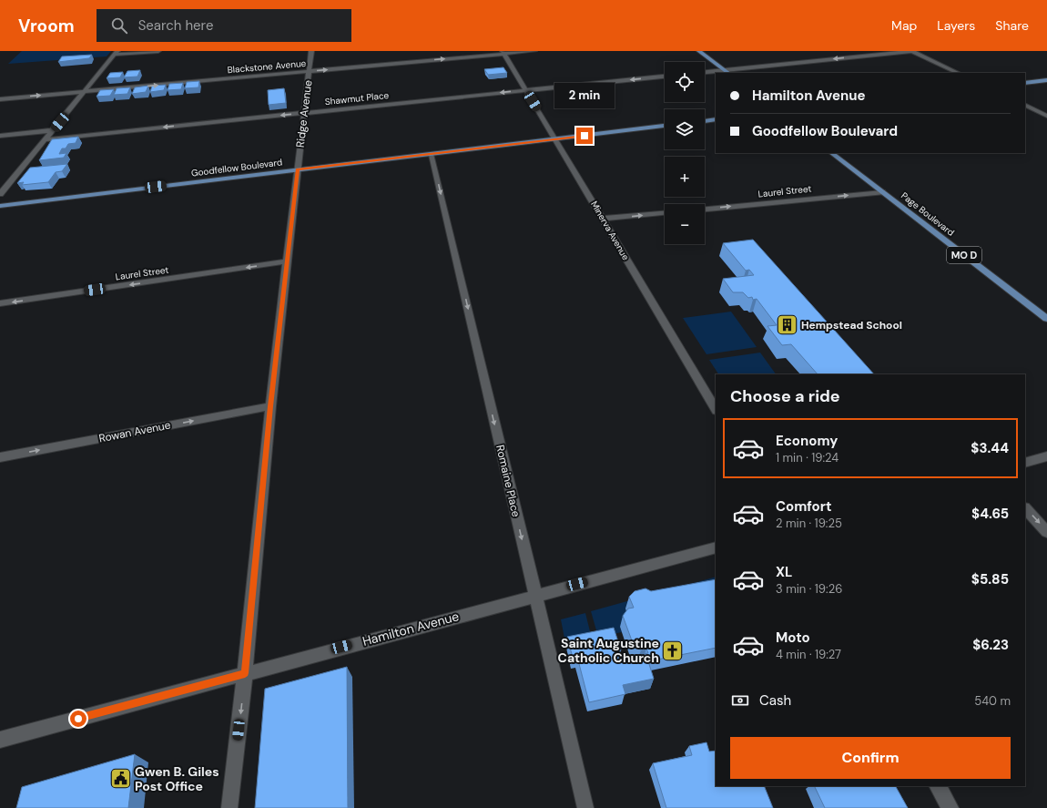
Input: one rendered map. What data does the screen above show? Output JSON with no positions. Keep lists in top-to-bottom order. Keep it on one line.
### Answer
{"streets":{"main road":["Goodfellow Boulevard","Page Boulevard","MO D"],"street":["Blackstone Avenue","Shawmut Place","Ridge Avenue","Laurel Street","Minerva Avenue","Rowan Avenue","Romaine Place","Hamilton Avenue"]},"crossings":[["Blackstone Avenue","Ridge Avenue"],["Blackstone Avenue","Minerva Avenue"],["Shawmut Place","Ridge Avenue"],["Shawmut Place","Minerva Avenue"],["Ridge Avenue","Goodfellow Boulevard"],["Ridge Avenue","Laurel Street"],["Ridge Avenue","Rowan Avenue"],["Ridge Avenue","Hamilton Avenue"],["Goodfellow Boulevard","Minerva Avenue"],["Goodfellow Boulevard","Romaine Place"],["Laurel Street","Page Boulevard"],["Romaine Place","Hamilton Avenue"]],"one_way":["Blackstone Avenue","Shawmut Place","Rowan Avenue","Romaine Place"],"places":{"building":["Hempstead School"],"church":["Saint Augustine Catholic Church"],"public building":["Gwen B. Giles Post Office"]},"page":{"header":"Vroom","search":"Search here","nav":["Map","Layers","Share"],"map_buttons":["+","−"],"banner":["Hamilton Avenue","Goodfellow Boulevard"],"bubble":"2 min","heading":"Choose a ride","list":[{"name":"Economy","note":"1 min · 19:24","value":"$3.44"},{"name":"Comfort","note":"2 min · 19:25","value":"$4.65"},{"name":"XL","note":"3 min · 19:26","value":"$5.85"},{"name":"Moto","note":"4 min · 19:27","value":"$6.23"}],"pay":["Cash","540 m"],"buttons":"Confirm"}}
